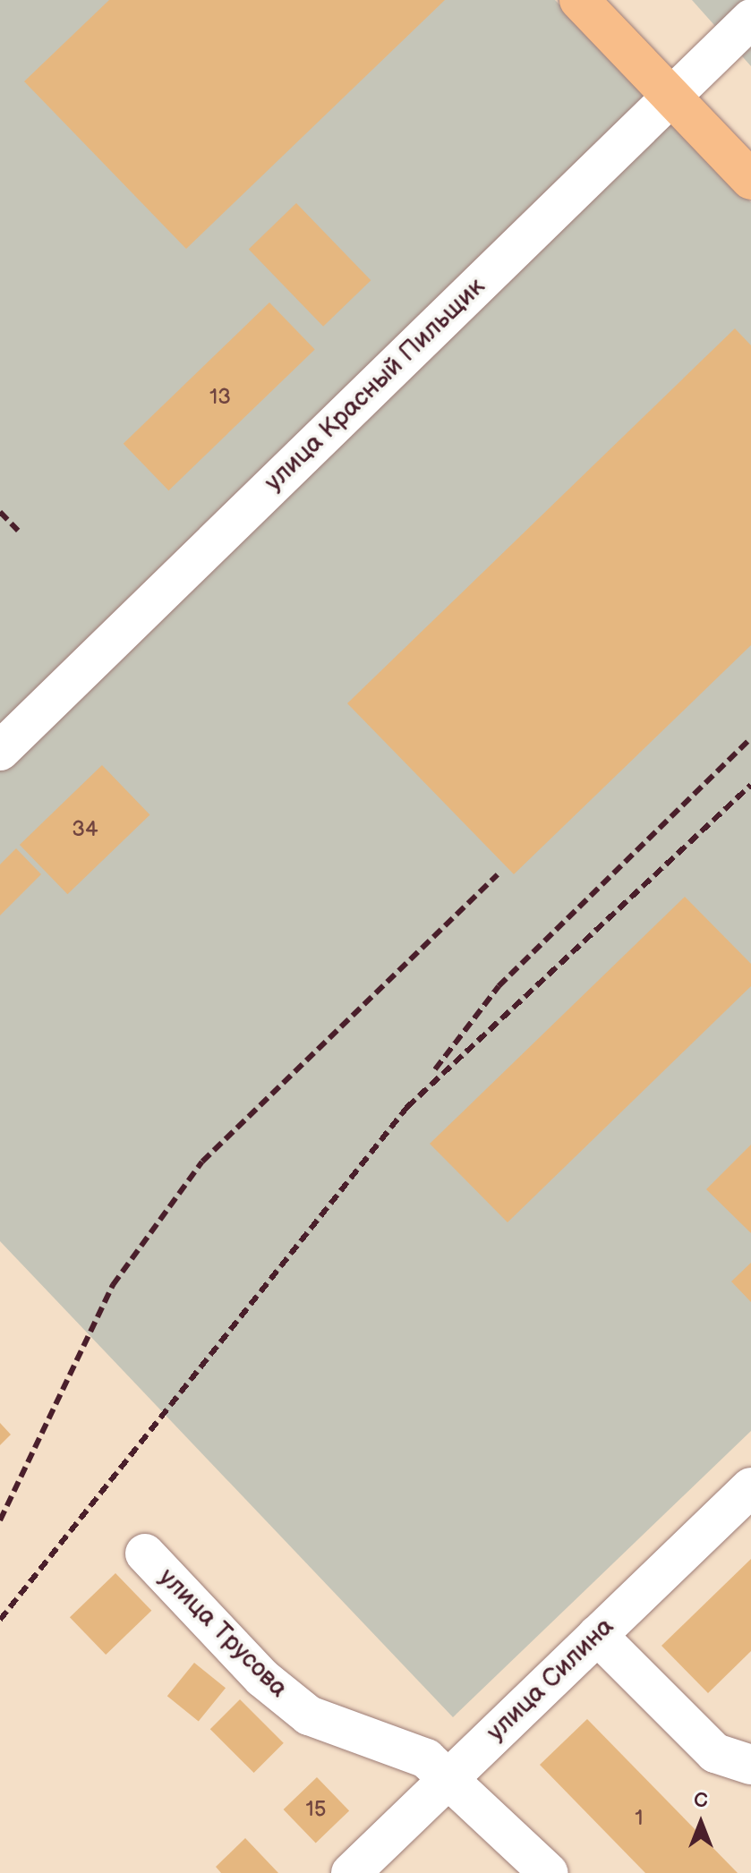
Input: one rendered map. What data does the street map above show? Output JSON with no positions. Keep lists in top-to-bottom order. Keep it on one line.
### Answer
{"streets":{"street":["улица Красный Пильщик","улица Трусова","улица Силина"]},"crossings":[["улица Трусова","улица Силина"]],"house_numbers":["13","34","15","1"],"north":"top"}
